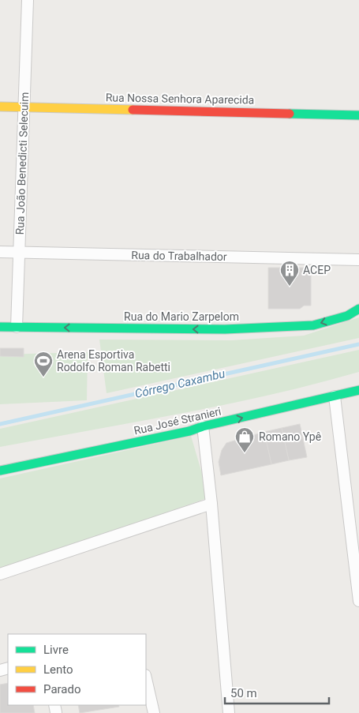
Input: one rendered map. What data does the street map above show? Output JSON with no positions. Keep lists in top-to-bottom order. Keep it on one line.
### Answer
{"streets":{"street":["Rua Nossa Senhora Aparecida","Rua João Benedicti Selecuim","Rua do Trabalhador","Rua do Mario Zarpelom","Rua José Stranieri"]},"crossings":[["Rua Nossa Senhora Aparecida","Rua João Benedicti Selecuim"],["Rua João Benedicti Selecuim","Rua do Trabalhador"],["Rua João Benedicti Selecuim","Rua do Mario Zarpelom"]],"one_way":["Rua do Mario Zarpelom","Rua José Stranieri"],"water":["Córrego Caxambu"],"places":{"building":["ACEP"],"sports":["Arena Esportiva Rodolfo Roman Rabetti"],"shop":["Romano Ypê"]},"legend":["Livre","Lento","Parado"],"scale_bar":"50 m"}
